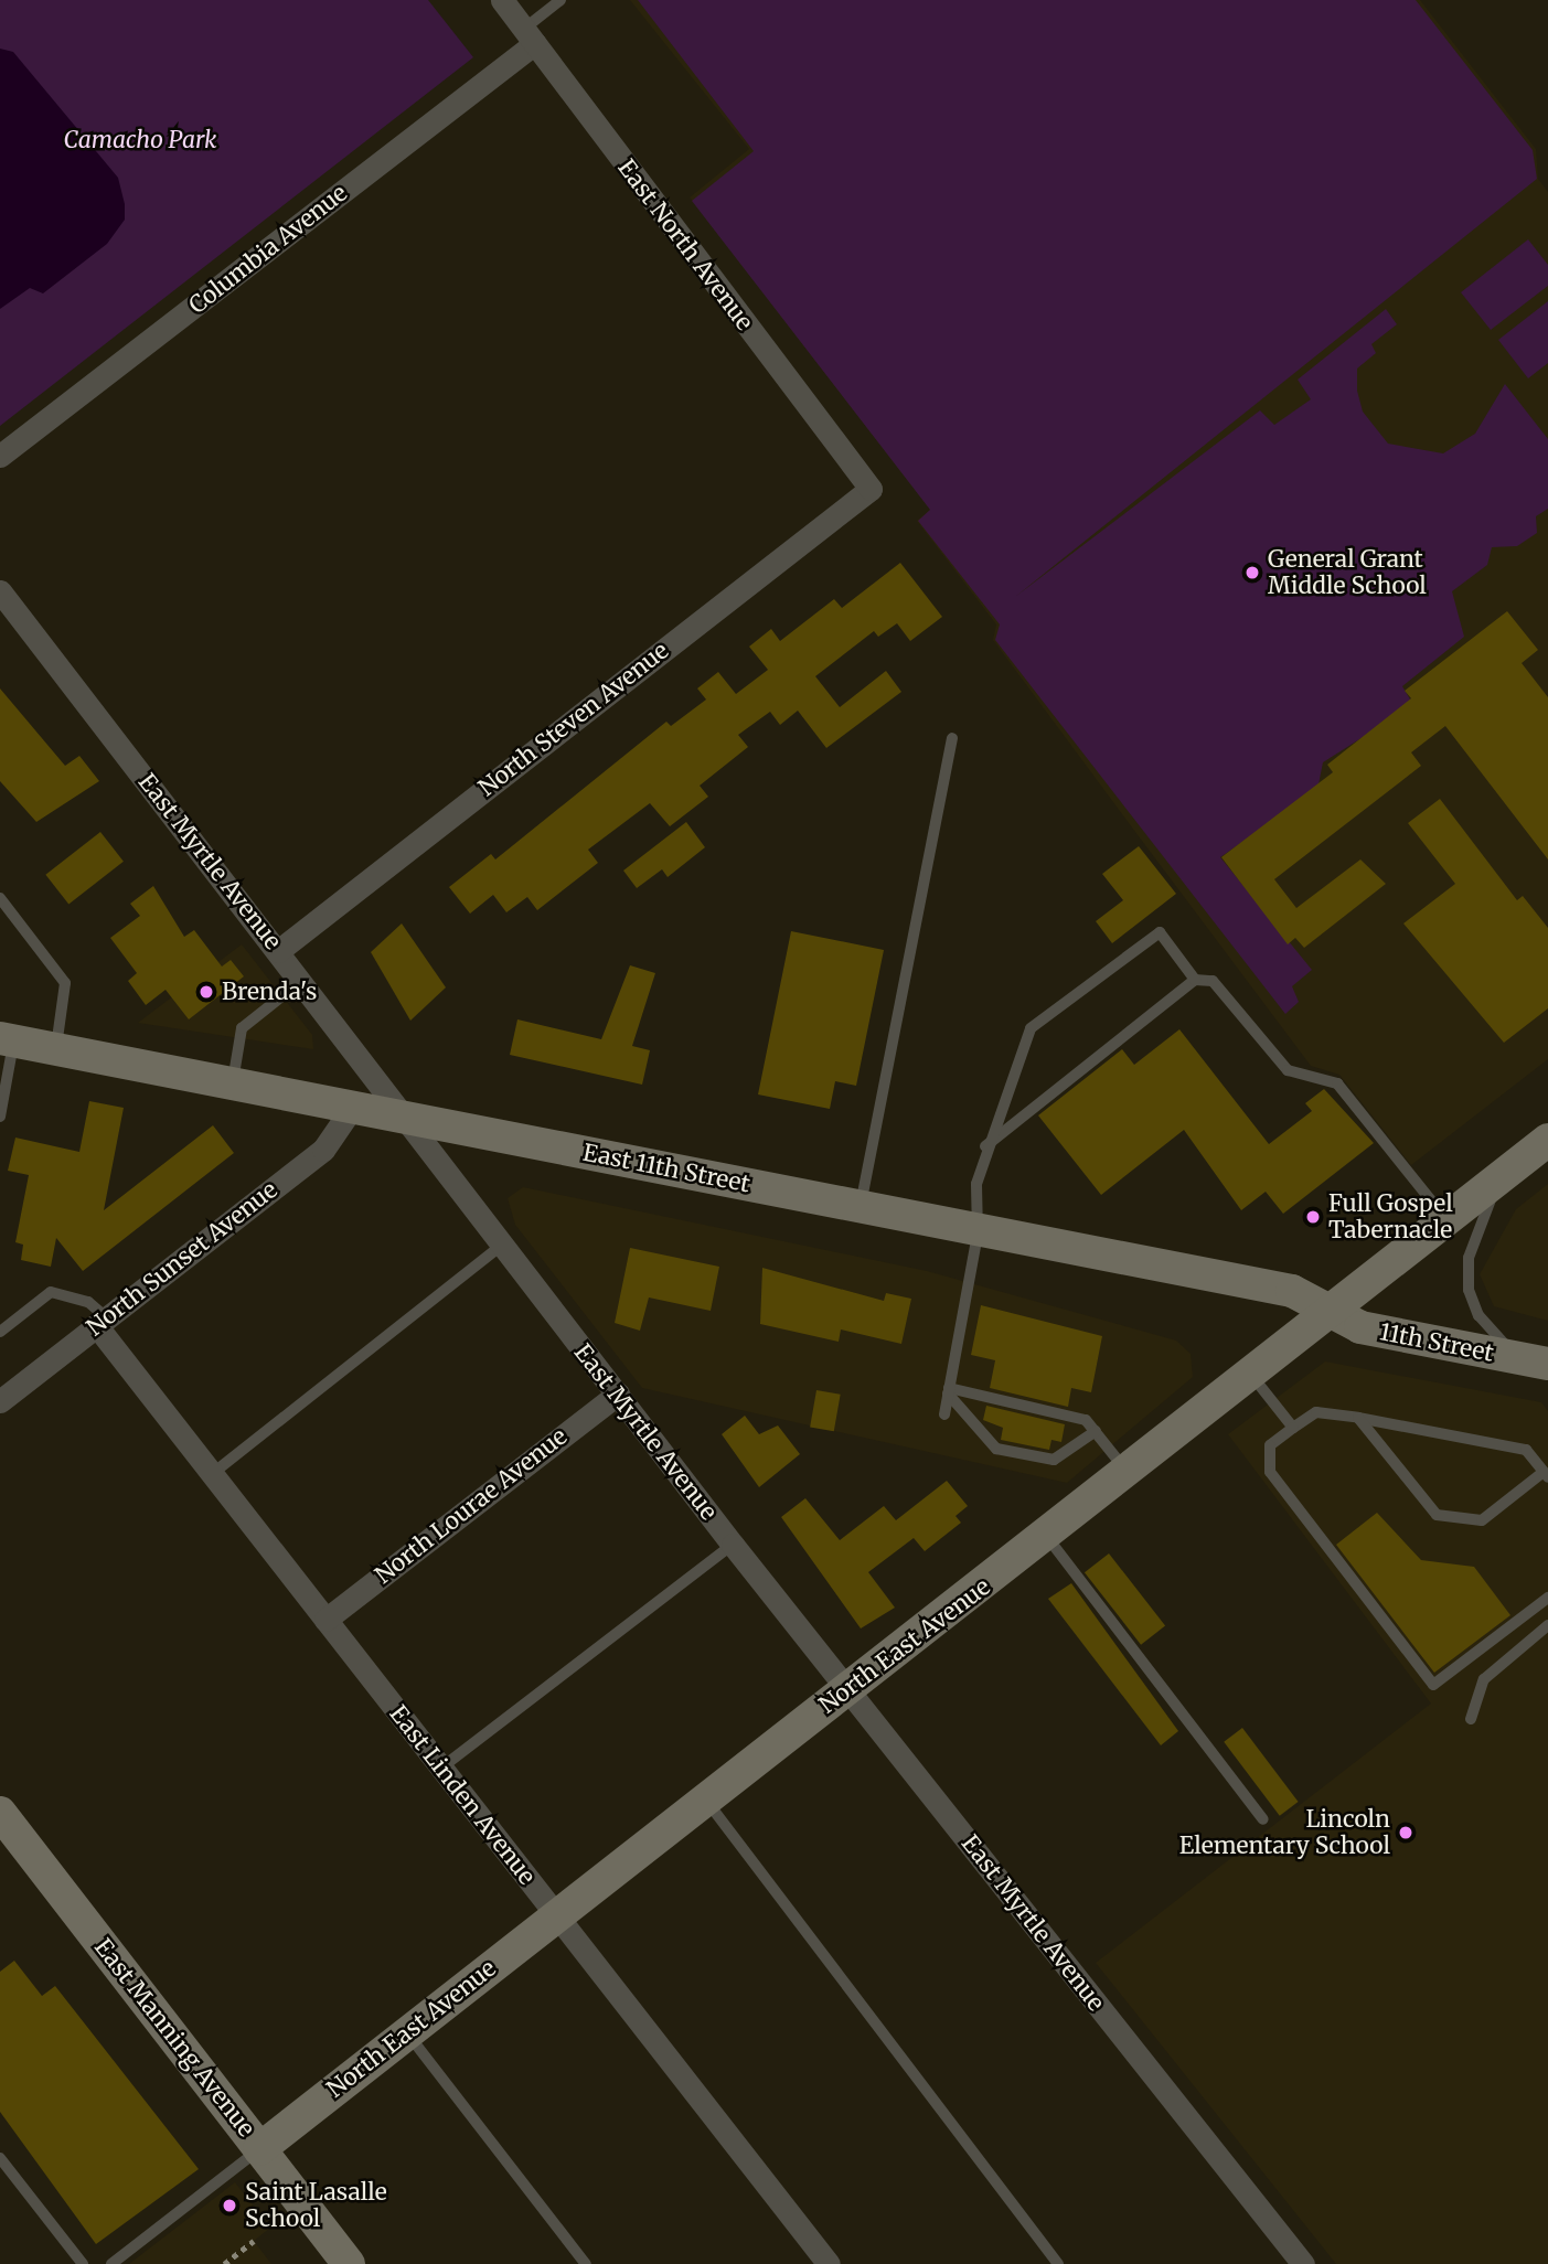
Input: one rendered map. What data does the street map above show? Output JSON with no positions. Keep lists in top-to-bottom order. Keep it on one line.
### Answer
{"streets":{"main road":["East 11th Street","11th Street","North East Avenue","East Manning Avenue"],"street":["East North Avenue","Columbia Avenue","North Steven Avenue","East Myrtle Avenue","North Sunset Avenue","North Lourae Avenue","East Linden Avenue"]},"crossings":[["East North Avenue","Columbia Avenue"],["East North Avenue","North Steven Avenue"],["North Steven Avenue","East Myrtle Avenue"],["East Myrtle Avenue","East 11th Street"],["East Myrtle Avenue","North Lourae Avenue"],["East Myrtle Avenue","North East Avenue"],["East 11th Street","North Sunset Avenue"],["East 11th Street","11th Street"],["East 11th Street","North East Avenue"],["North Sunset Avenue","East Linden Avenue"],["11th Street","North East Avenue"],["North Lourae Avenue","East Linden Avenue"],["North East Avenue","East Linden Avenue"],["North East Avenue","East Manning Avenue"]],"parks":["Camacho Park"],"places":["General Grant Middle School","Brenda's","Full Gospel Tabernacle","Lincoln Elementary School","Saint Lasalle School"]}
